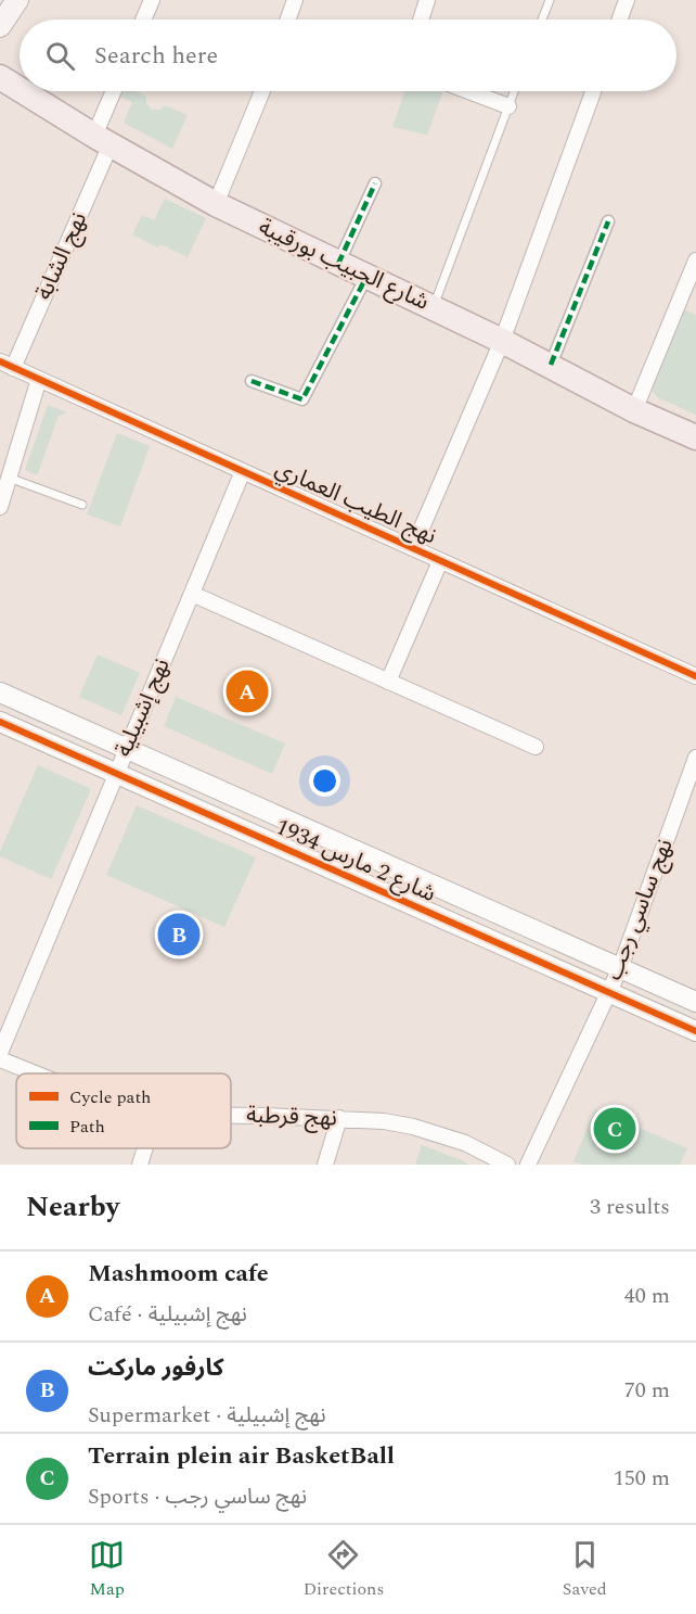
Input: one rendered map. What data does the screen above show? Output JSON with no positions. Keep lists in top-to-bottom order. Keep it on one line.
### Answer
{"streets":{"main road":["شارع الحبيب بورقيبة"],"street":["نهج الشابة","نهج الطيب العماري","نهج إشبيلية","شارع 2 مارس 1934","نهج ساسي رجب","نهج قرطبة"]},"crossings":[["نهج الشابة","شارع الحبيب بورقيبة"],["نهج الشابة","نهج الطيب العماري"],["نهج الطيب العماري","نهج إشبيلية"],["نهج إشبيلية","شارع 2 مارس 1934"],["شارع 2 مارس 1934","نهج ساسي رجب"]],"legend":["Cycle path","Path"],"page":{"search":"Search here","pins":["A","B","C"],"heading":["Nearby","3 results"],"list":[{"mark":"A","name":"Mashmoom cafe","note":"Café · نهج إشبيلية","value":"40 m"},{"mark":"B","name":"كارفور ماركت","note":"Supermarket · نهج إشبيلية","value":"70 m"},{"mark":"C","name":"Terrain plein air BasketBall","note":"Sports · نهج ساسي رجب","value":"150 m"}],"nav":["Map","Directions","Saved"]}}
